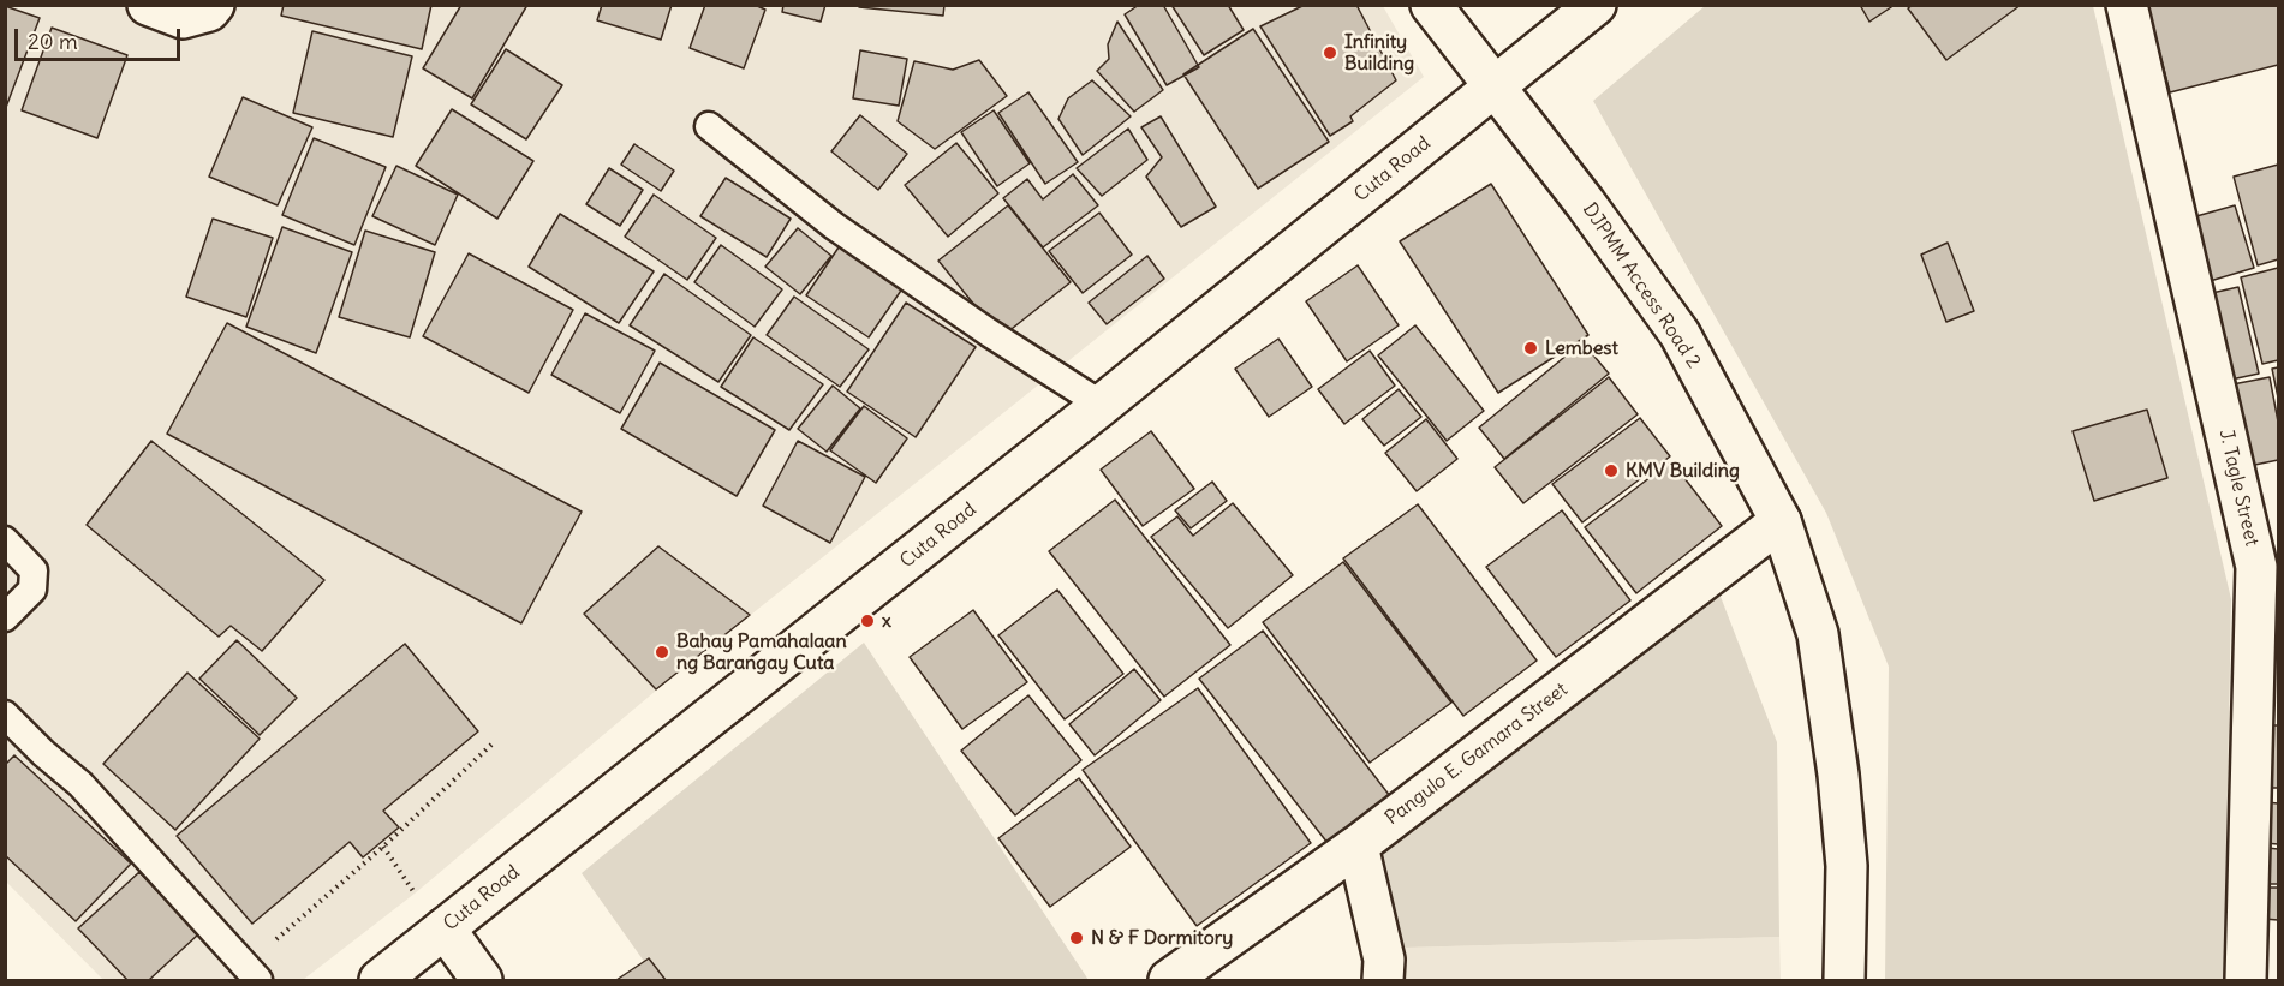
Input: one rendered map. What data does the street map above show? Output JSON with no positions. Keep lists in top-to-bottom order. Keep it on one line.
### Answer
{"streets":{"street":["Cuta Road","DJPMM Access Road 2","J. Tagle Street","Pangulo E. Gamara Street"]},"crossings":[["Cuta Road","DJPMM Access Road 2"],["DJPMM Access Road 2","Pangulo E. Gamara Street"]],"places":["Infinity Building","Lembest","KMV Building","x","Bahay Pamahalaan ng Barangay Cuta","N & F Dormitory"],"scale_bar":"20 m"}
